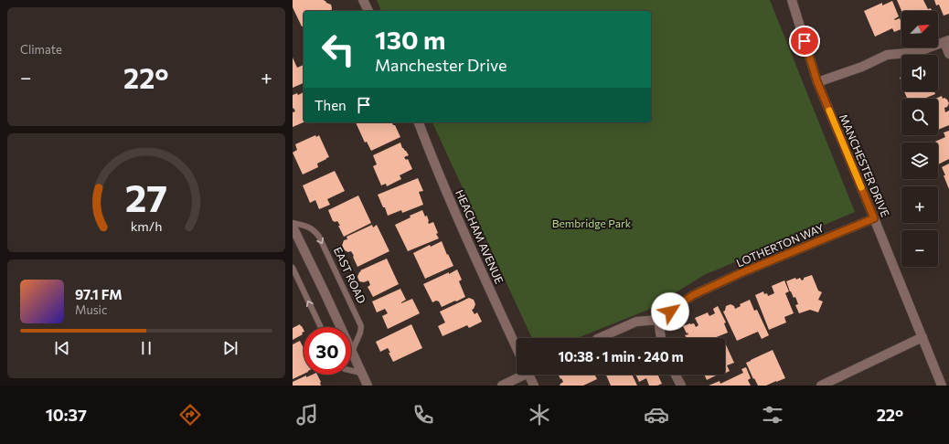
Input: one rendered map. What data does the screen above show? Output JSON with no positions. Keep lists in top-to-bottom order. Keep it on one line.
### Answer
{"streets":{"street":["MANCHESTER DRIVE","HEACHAM AVENUE","LOTHERTON WAY"],"lane":["EAST ROAD"]},"crossings":[["MANCHESTER DRIVE","LOTHERTON WAY"]],"parks":["Bembridge Park"],"north":"top right","page":{"tile":"Climate","map_buttons":["+","−"],"turn":["130 m","Manchester Drive"],"heat":["−","22°","+"],"then":"Then","song":["97.1 FM","Music"],"limit":"30","trip":"10:38 · 1 min · 240 m","tabs":["10:37","22°"],"gauge":["27","km/h"]}}
